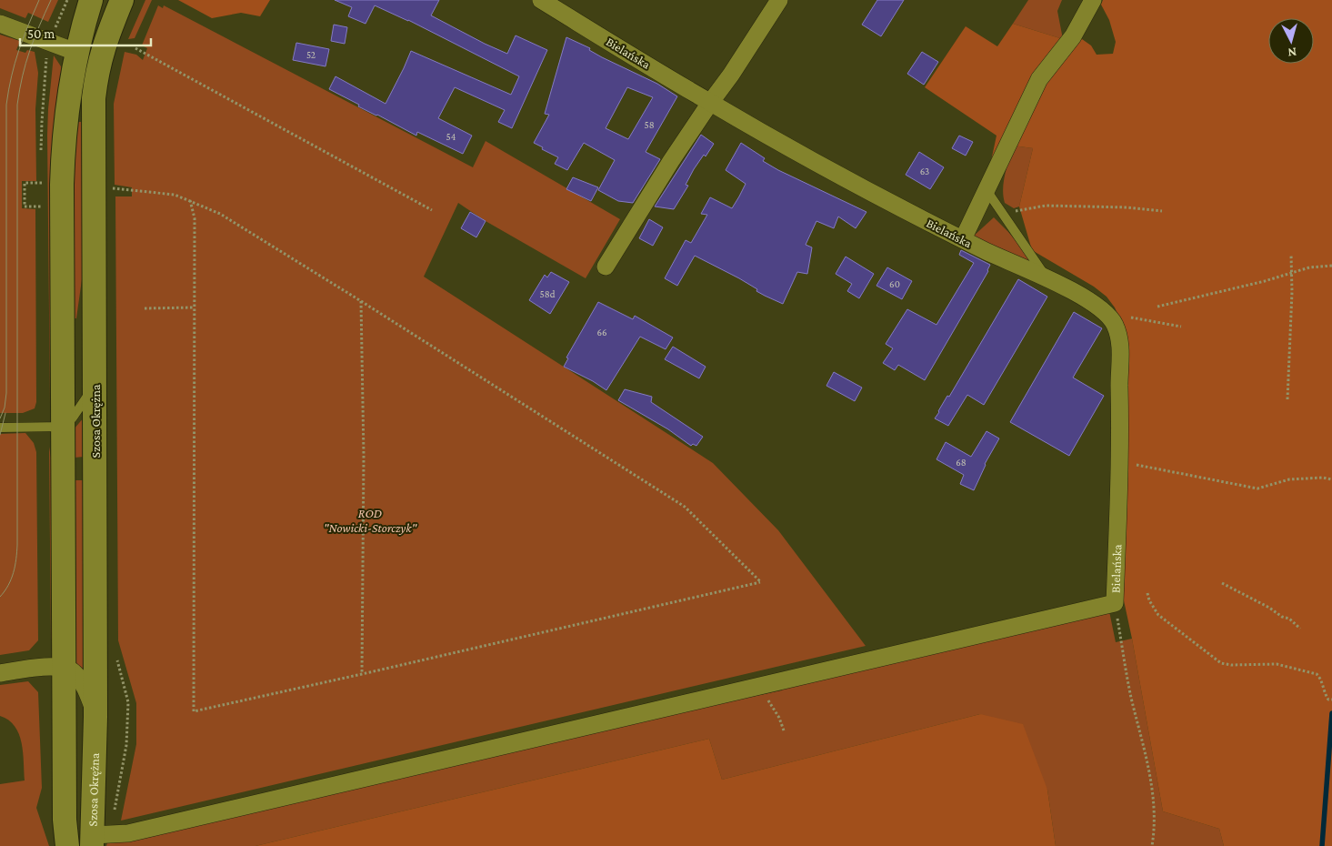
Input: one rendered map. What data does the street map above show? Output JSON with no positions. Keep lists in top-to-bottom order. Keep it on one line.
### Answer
{"streets":{"street":["Bielańska","Szosa Okrężna"]},"parks":["ROD \"Nowicki-Storczyk\""],"house_numbers":["52","58","54","63","60","58d","66","68"],"scale_bar":"50 m","north":"bottom"}
